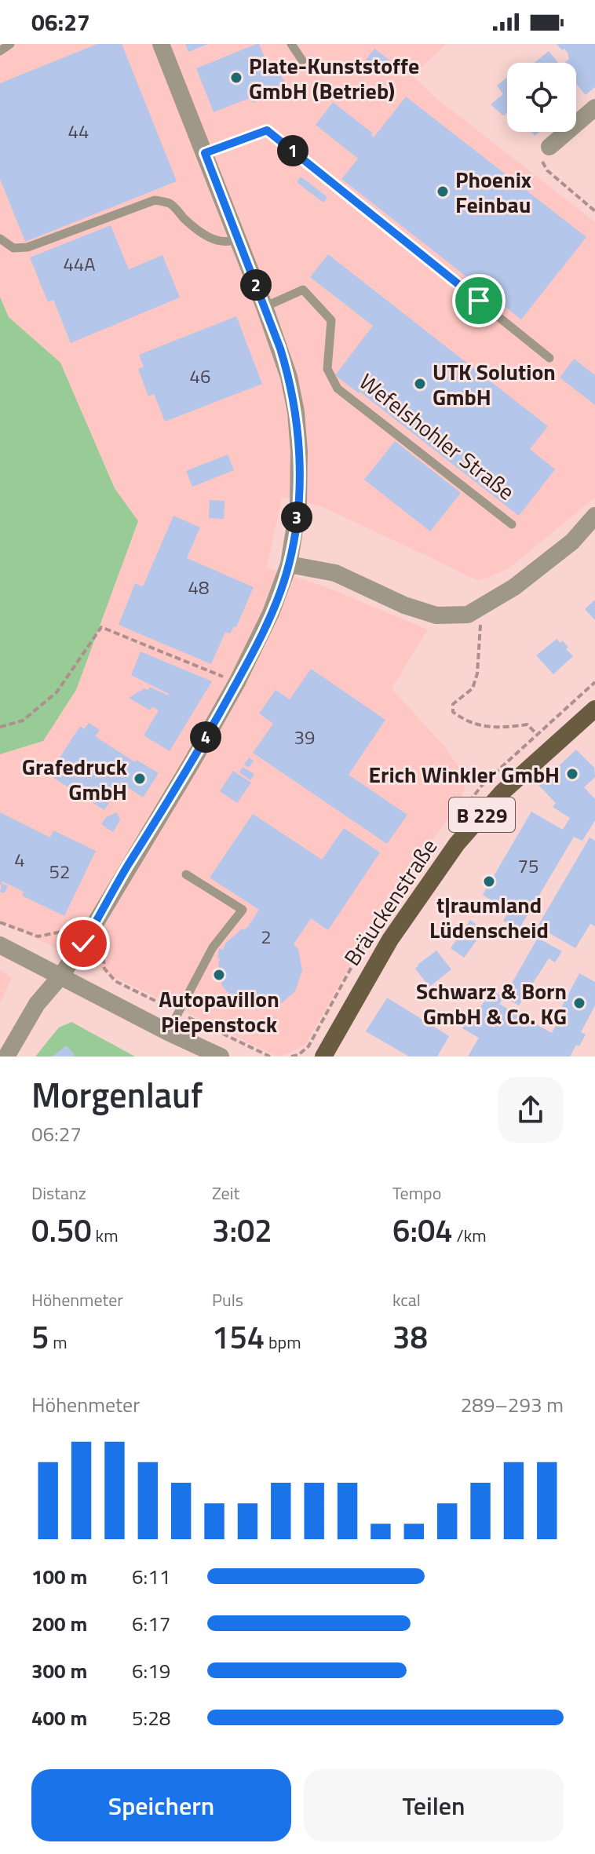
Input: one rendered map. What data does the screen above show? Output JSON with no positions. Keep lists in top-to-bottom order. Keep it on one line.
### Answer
{"streets":{"main road":["B 229","Bräuckenstraße"],"lane":["Wefelshohler Straße"]},"places":["Plate-Kunststoffe GmbH (Betrieb)","Phoenix Feinbau","UTK Solution GmbH","Erich Winkler GmbH","Grafedruck GmbH","t|raumland Lüdenscheid","Autopavillon Piepenstock","Schwarz & Born GmbH & Co. KG"],"house_numbers":["44","44A","46","48","39","4","75","52","2"],"page":{"status":"06:27","pins":["1","2","3","4"],"heading":["Morgenlauf","06:27"],"stats":[["Distanz","0.50 km"],["Zeit","3:02"],["Tempo","6:04 /km"],["Höhenmeter","5 m"],["Puls","154 bpm"],["kcal","38"]],"chart":["Höhenmeter","289–293 m"],"list":[{"name":"100 m","note":"6:11"},{"name":"200 m","note":"6:17"},{"name":"300 m","note":"6:19"},{"name":"400 m","note":"5:28"}],"buttons":["Speichern","Teilen"]}}
